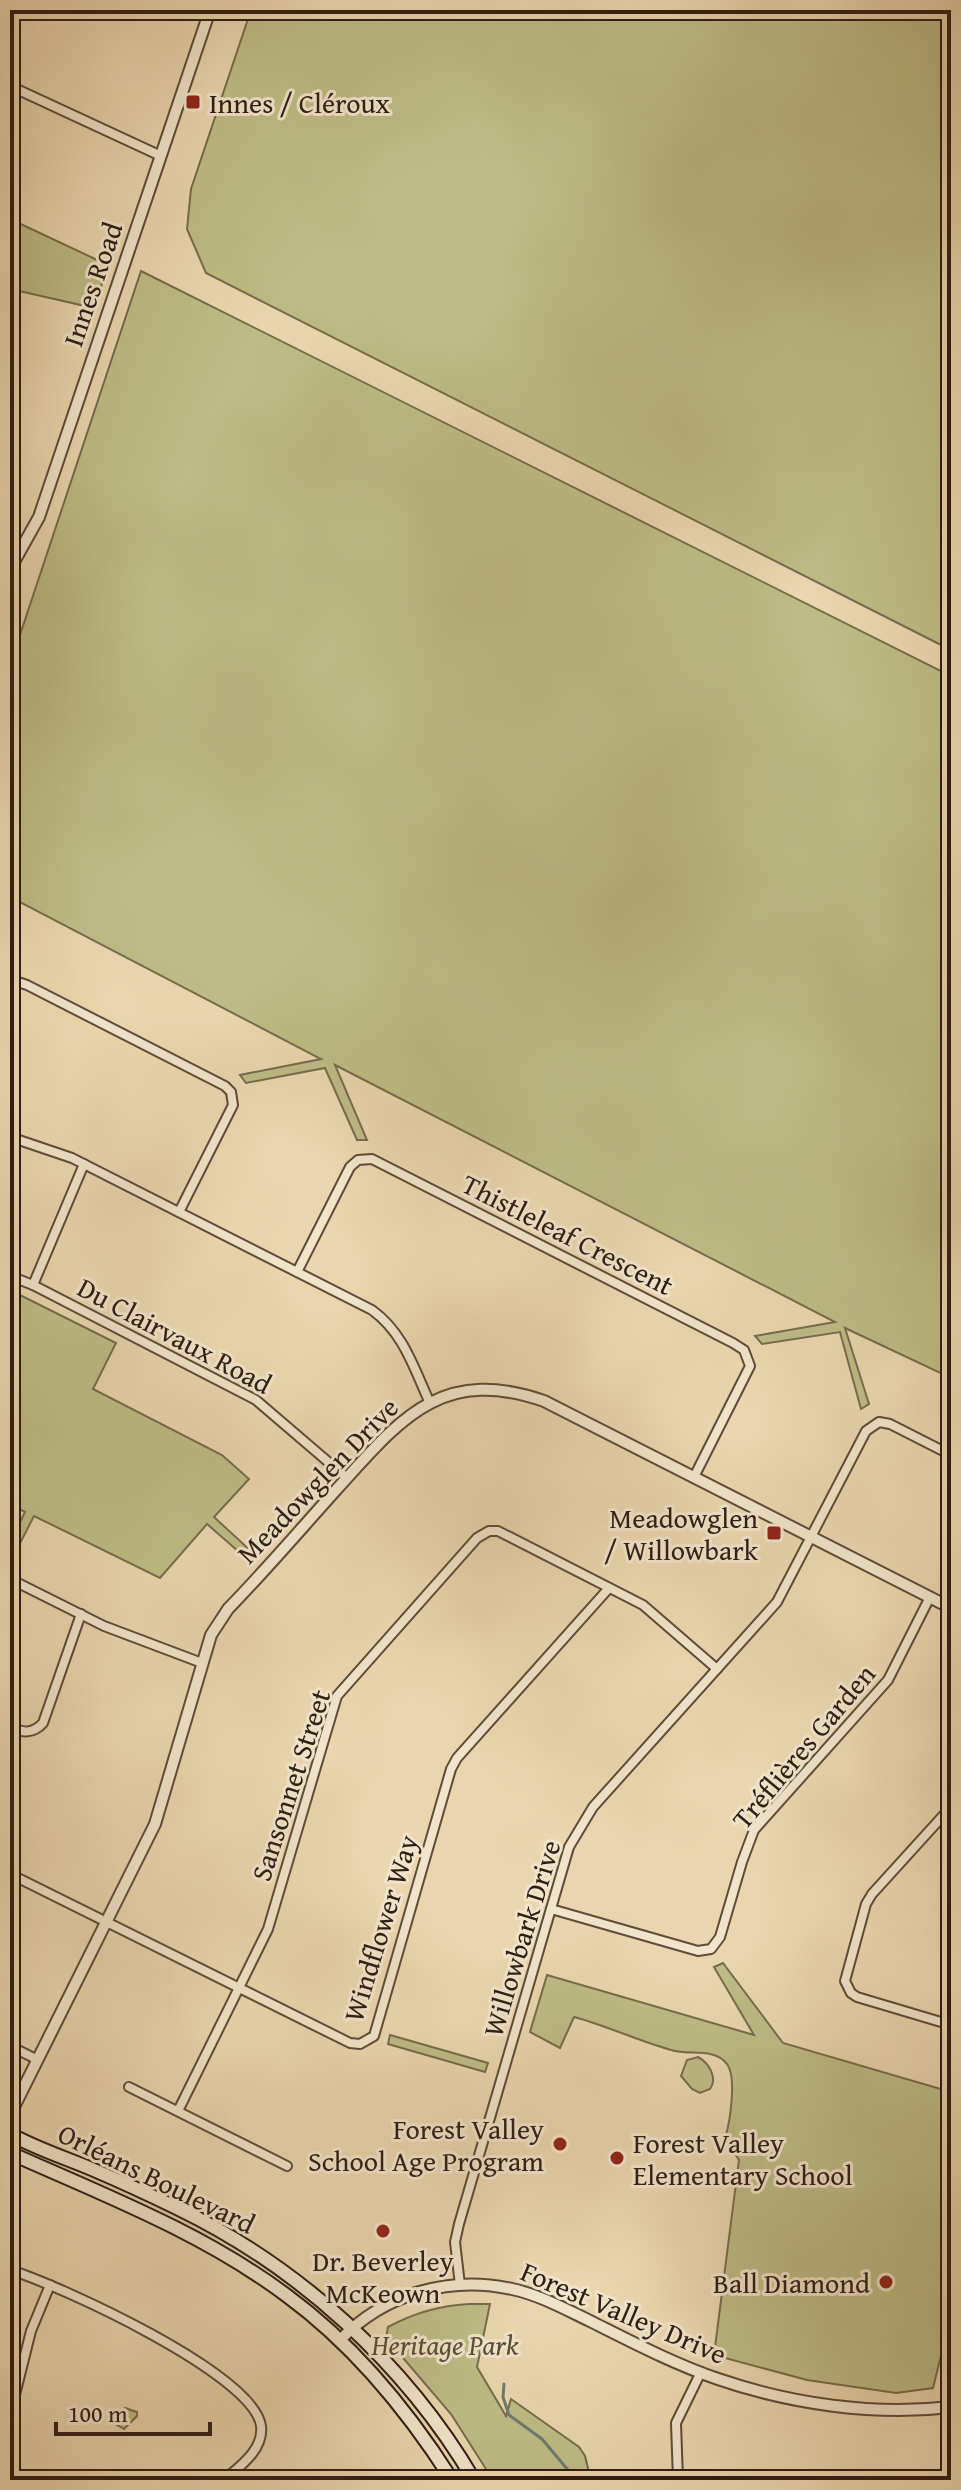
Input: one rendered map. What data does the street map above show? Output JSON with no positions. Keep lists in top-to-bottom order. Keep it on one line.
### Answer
{"streets":{"main road":["Orléans Boulevard"],"street":["Innes Road","Thistleleaf Crescent","Du Clairvaux Road","Meadowglen Drive","Tréflières Garden","Sansonnet Street","Windflower Way","Willowbark Drive","Forest Valley Drive"]},"crossings":[["Thistleleaf Crescent","Meadowglen Drive"],["Du Clairvaux Road","Meadowglen Drive"],["Meadowglen Drive","Tréflières Garden"],["Meadowglen Drive","Windflower Way"],["Meadowglen Drive","Willowbark Drive"],["Tréflières Garden","Willowbark Drive"],["Sansonnet Street","Windflower Way"],["Sansonnet Street","Willowbark Drive"],["Willowbark Drive","Forest Valley Drive"],["Orléans Boulevard","Forest Valley Drive"]],"parks":["Heritage Park"],"places":{"transit":["Innes / Cléroux","Meadowglen / Willowbark"],"other":["Forest Valley School Age Program","Forest Valley Elementary School","Dr. Beverley McKeown","Ball Diamond"]},"scale_bar":"100 m"}
